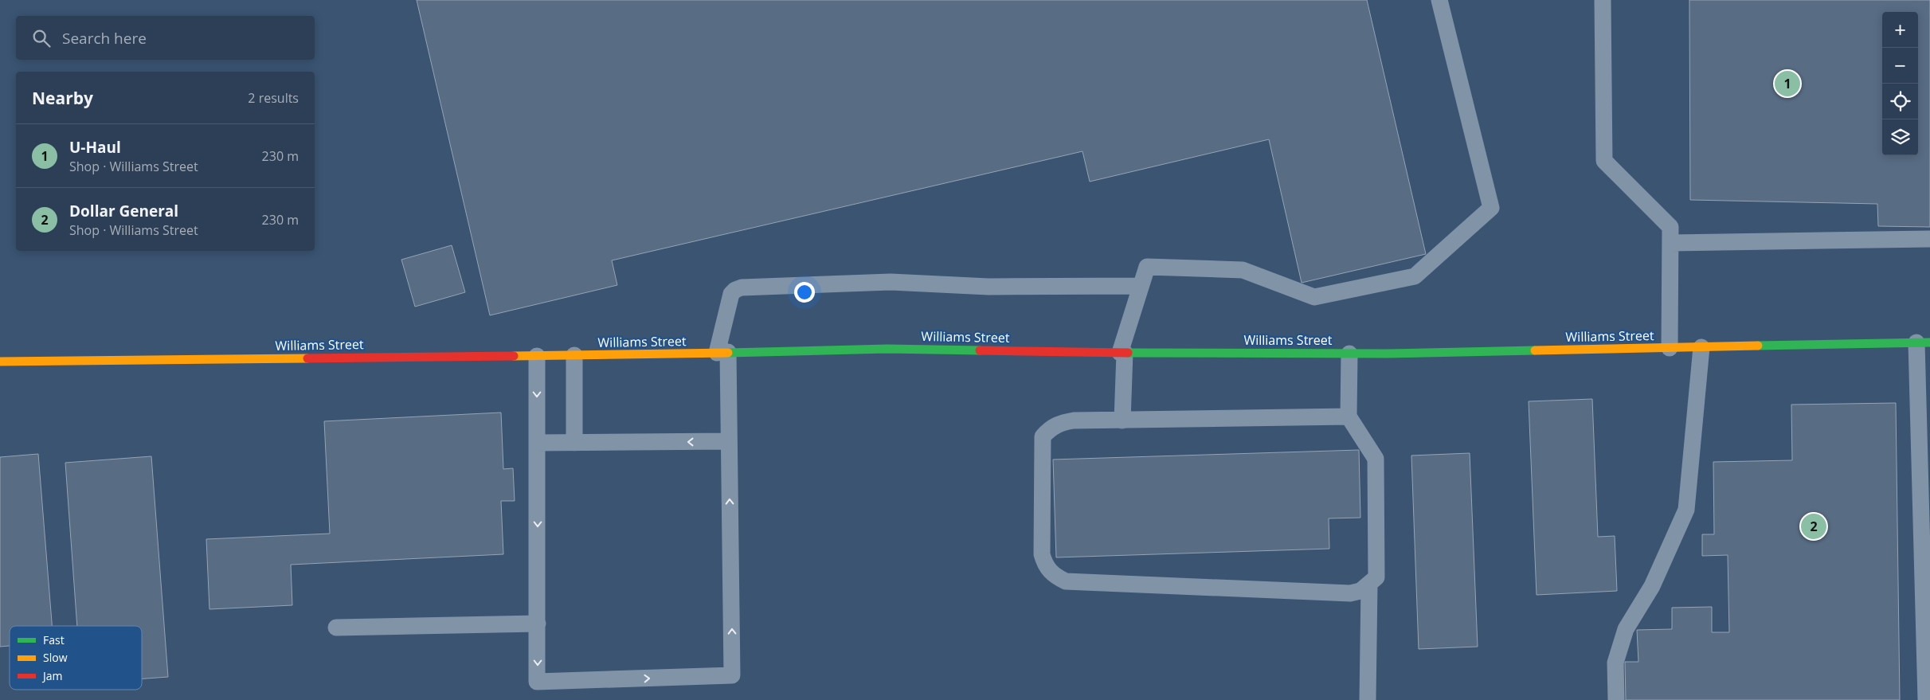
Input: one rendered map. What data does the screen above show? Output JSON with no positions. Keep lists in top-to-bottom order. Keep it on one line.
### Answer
{"streets":{"street":["Williams Street"]},"legend":["Fast","Slow","Jam"],"page":{"map_buttons":["+","−"],"search":"Search here","pins":["1","2"],"heading":["Nearby","2 results"],"list":[{"mark":"1","name":"U-Haul","note":"Shop · Williams Street","value":"230 m"},{"mark":"2","name":"Dollar General","note":"Shop · Williams Street","value":"230 m"}]}}
